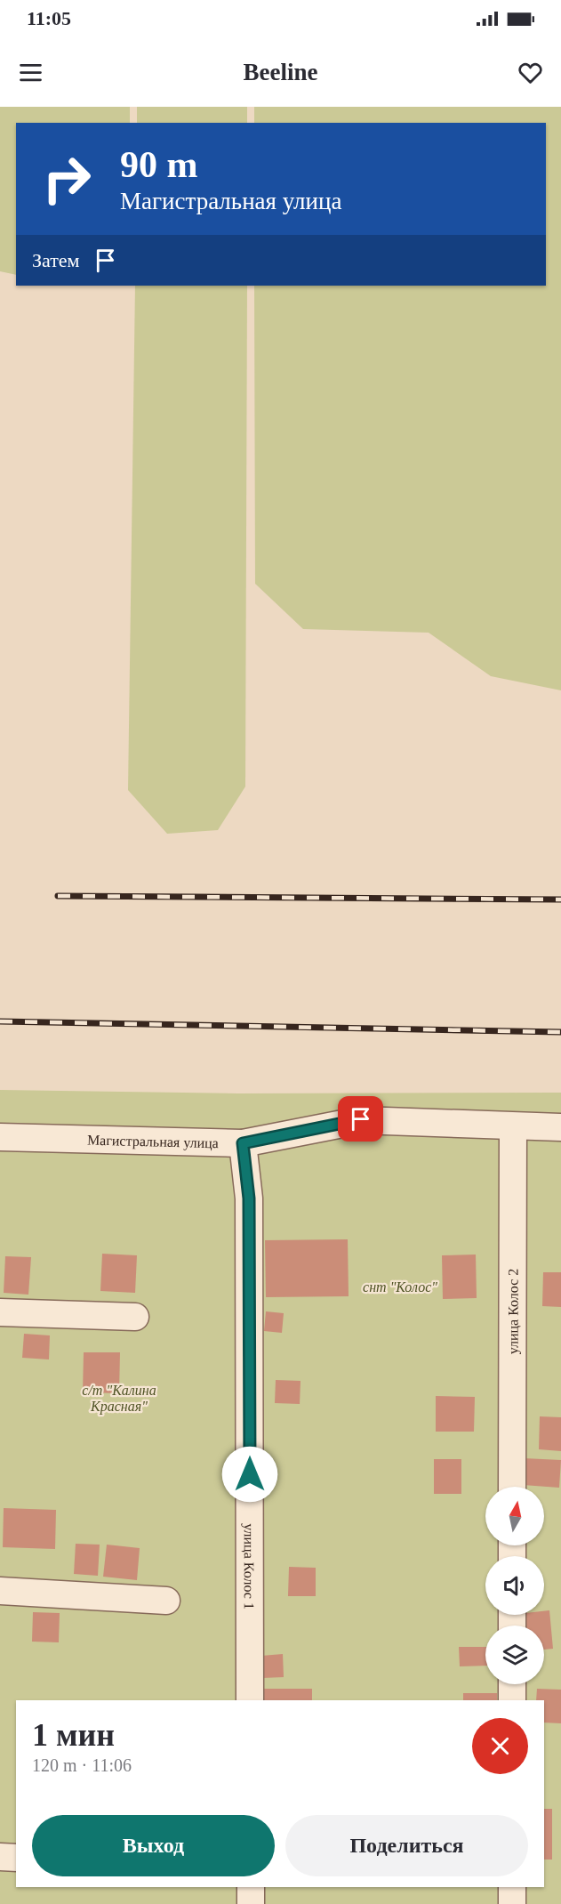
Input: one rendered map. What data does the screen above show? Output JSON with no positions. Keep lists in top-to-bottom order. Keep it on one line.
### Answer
{"streets":{"street":["Магистральная улица","улица Колос 2","улица Колос 1"]},"crossings":[["Магистральная улица","улица Колос 2"],["Магистральная улица","улица Колос 1"]],"parks":["снт \"Колос\"","с/т \"Калина Красная\""],"north":"top","page":{"status":"11:05","header":"Beeline","turn":["90 m","Магистральная улица"],"then":"Затем","heading":["1 мин","120 m · 11:06"],"buttons":["Выход","Поделиться"]}}
